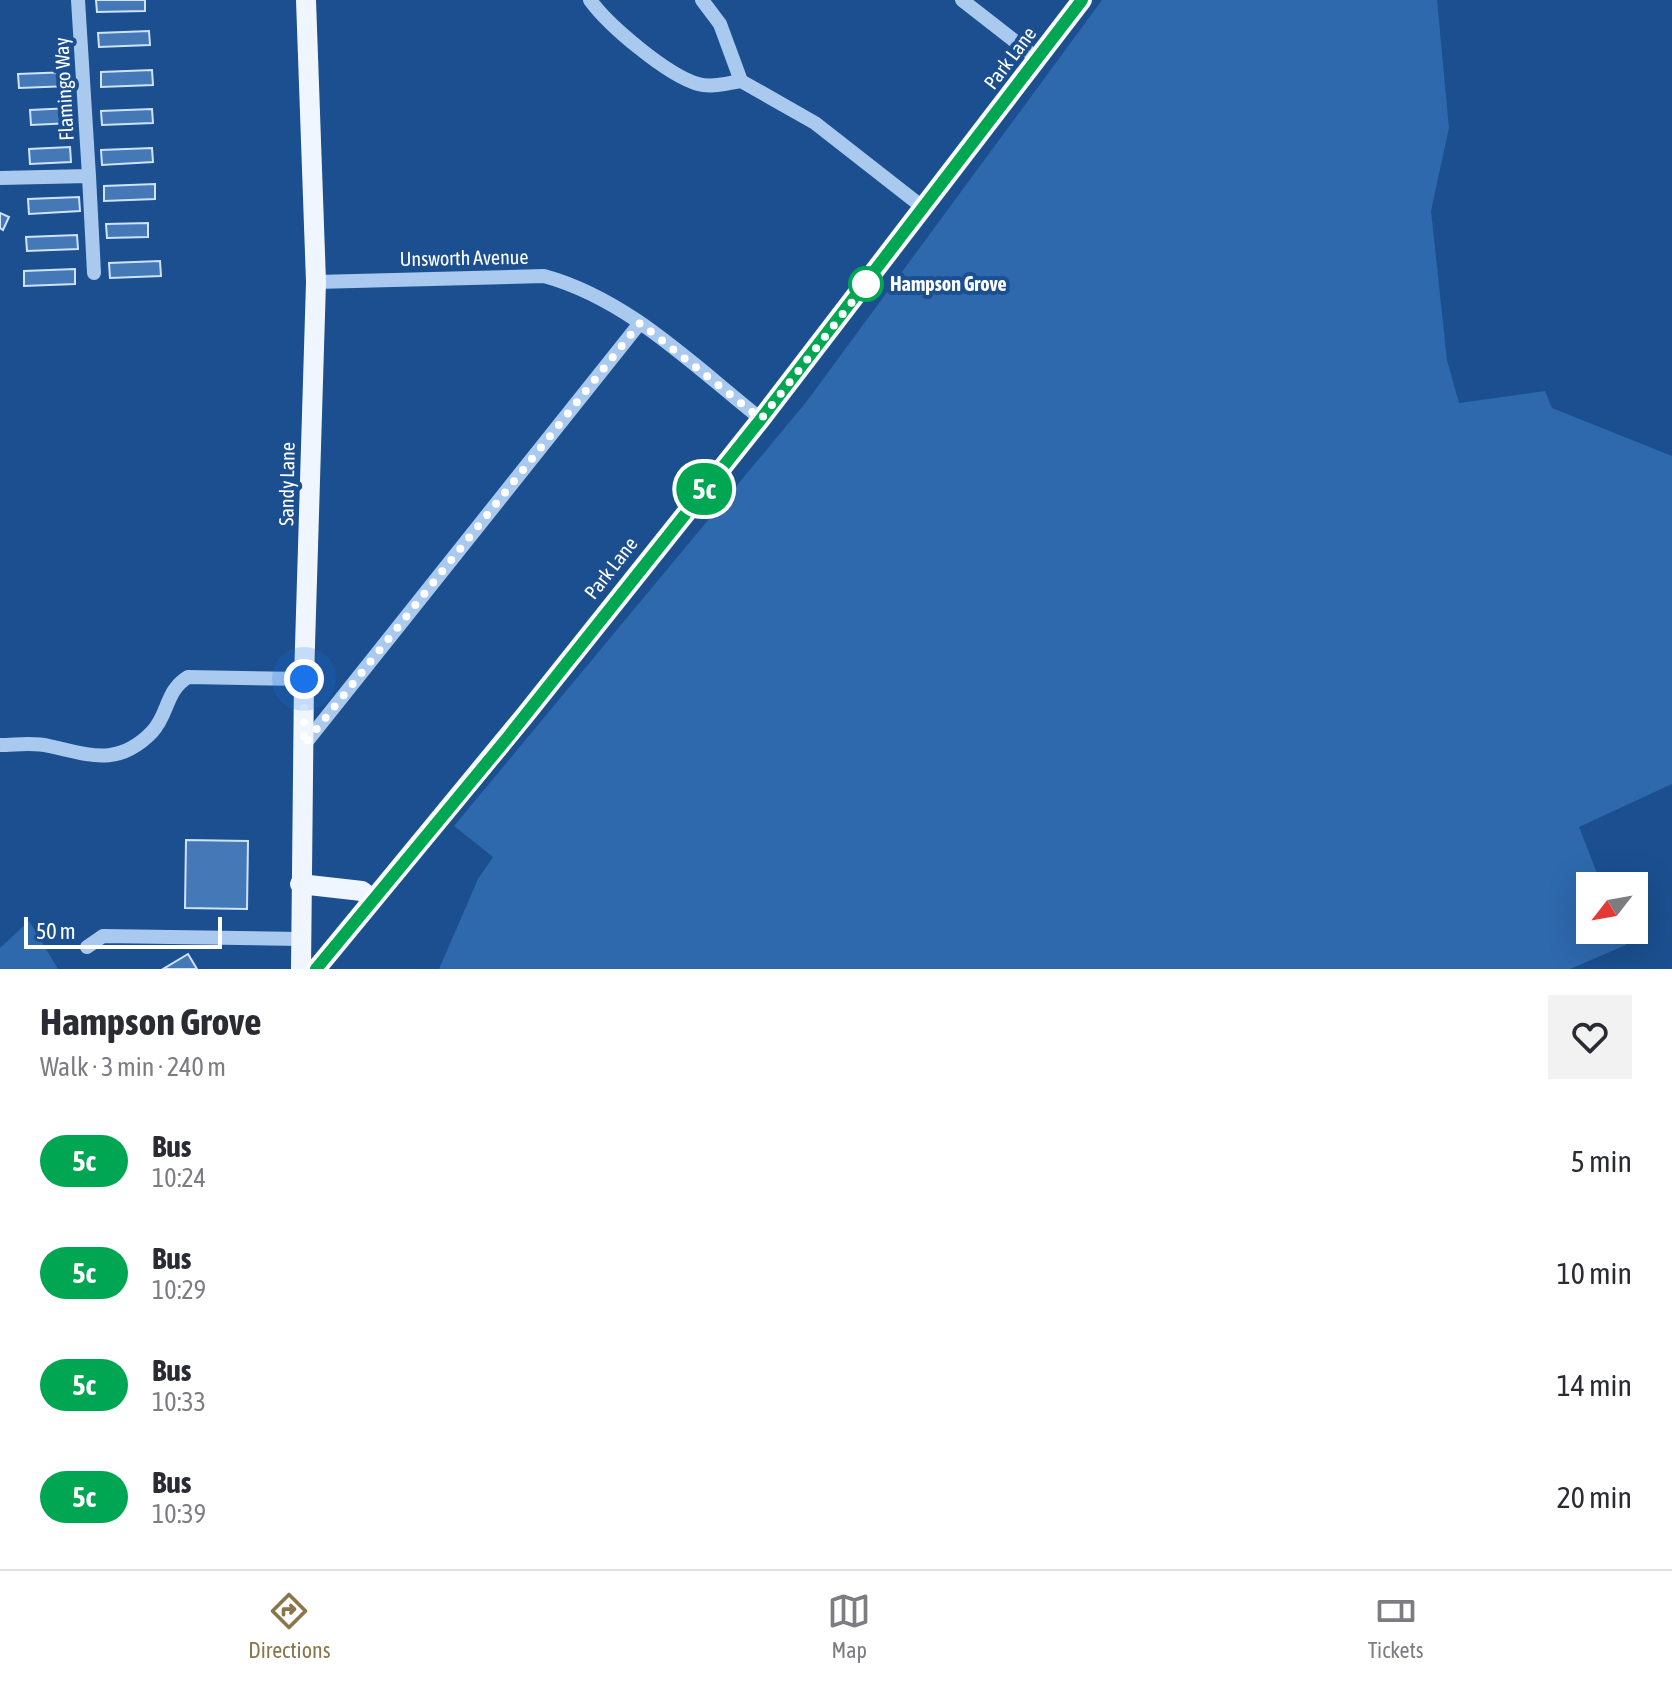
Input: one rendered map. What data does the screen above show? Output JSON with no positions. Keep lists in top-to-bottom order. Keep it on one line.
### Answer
{"streets":{"main road":["Park Lane","Sandy Lane"],"street":["Flamingo Way","Unsworth Avenue"]},"crossings":[["Park Lane","Unsworth Avenue"],["Unsworth Avenue","Sandy Lane"]],"places":["Hampson Grove"],"lines":["bus line 5c"],"scale_bar":"50 m","north":"bottom left","page":{"on_map":"5c","scale":"50 m","heading":["Hampson Grove","Walk · 3 min · 240 m"],"list":[{"mark":"5c","name":"Bus","note":"10:24","value":"5 min"},{"mark":"5c","name":"Bus","note":"10:29","value":"10 min"},{"mark":"5c","name":"Bus","note":"10:33","value":"14 min"},{"mark":"5c","name":"Bus","note":"10:39","value":"20 min"}],"tabs":["Directions","Map","Tickets"]}}
